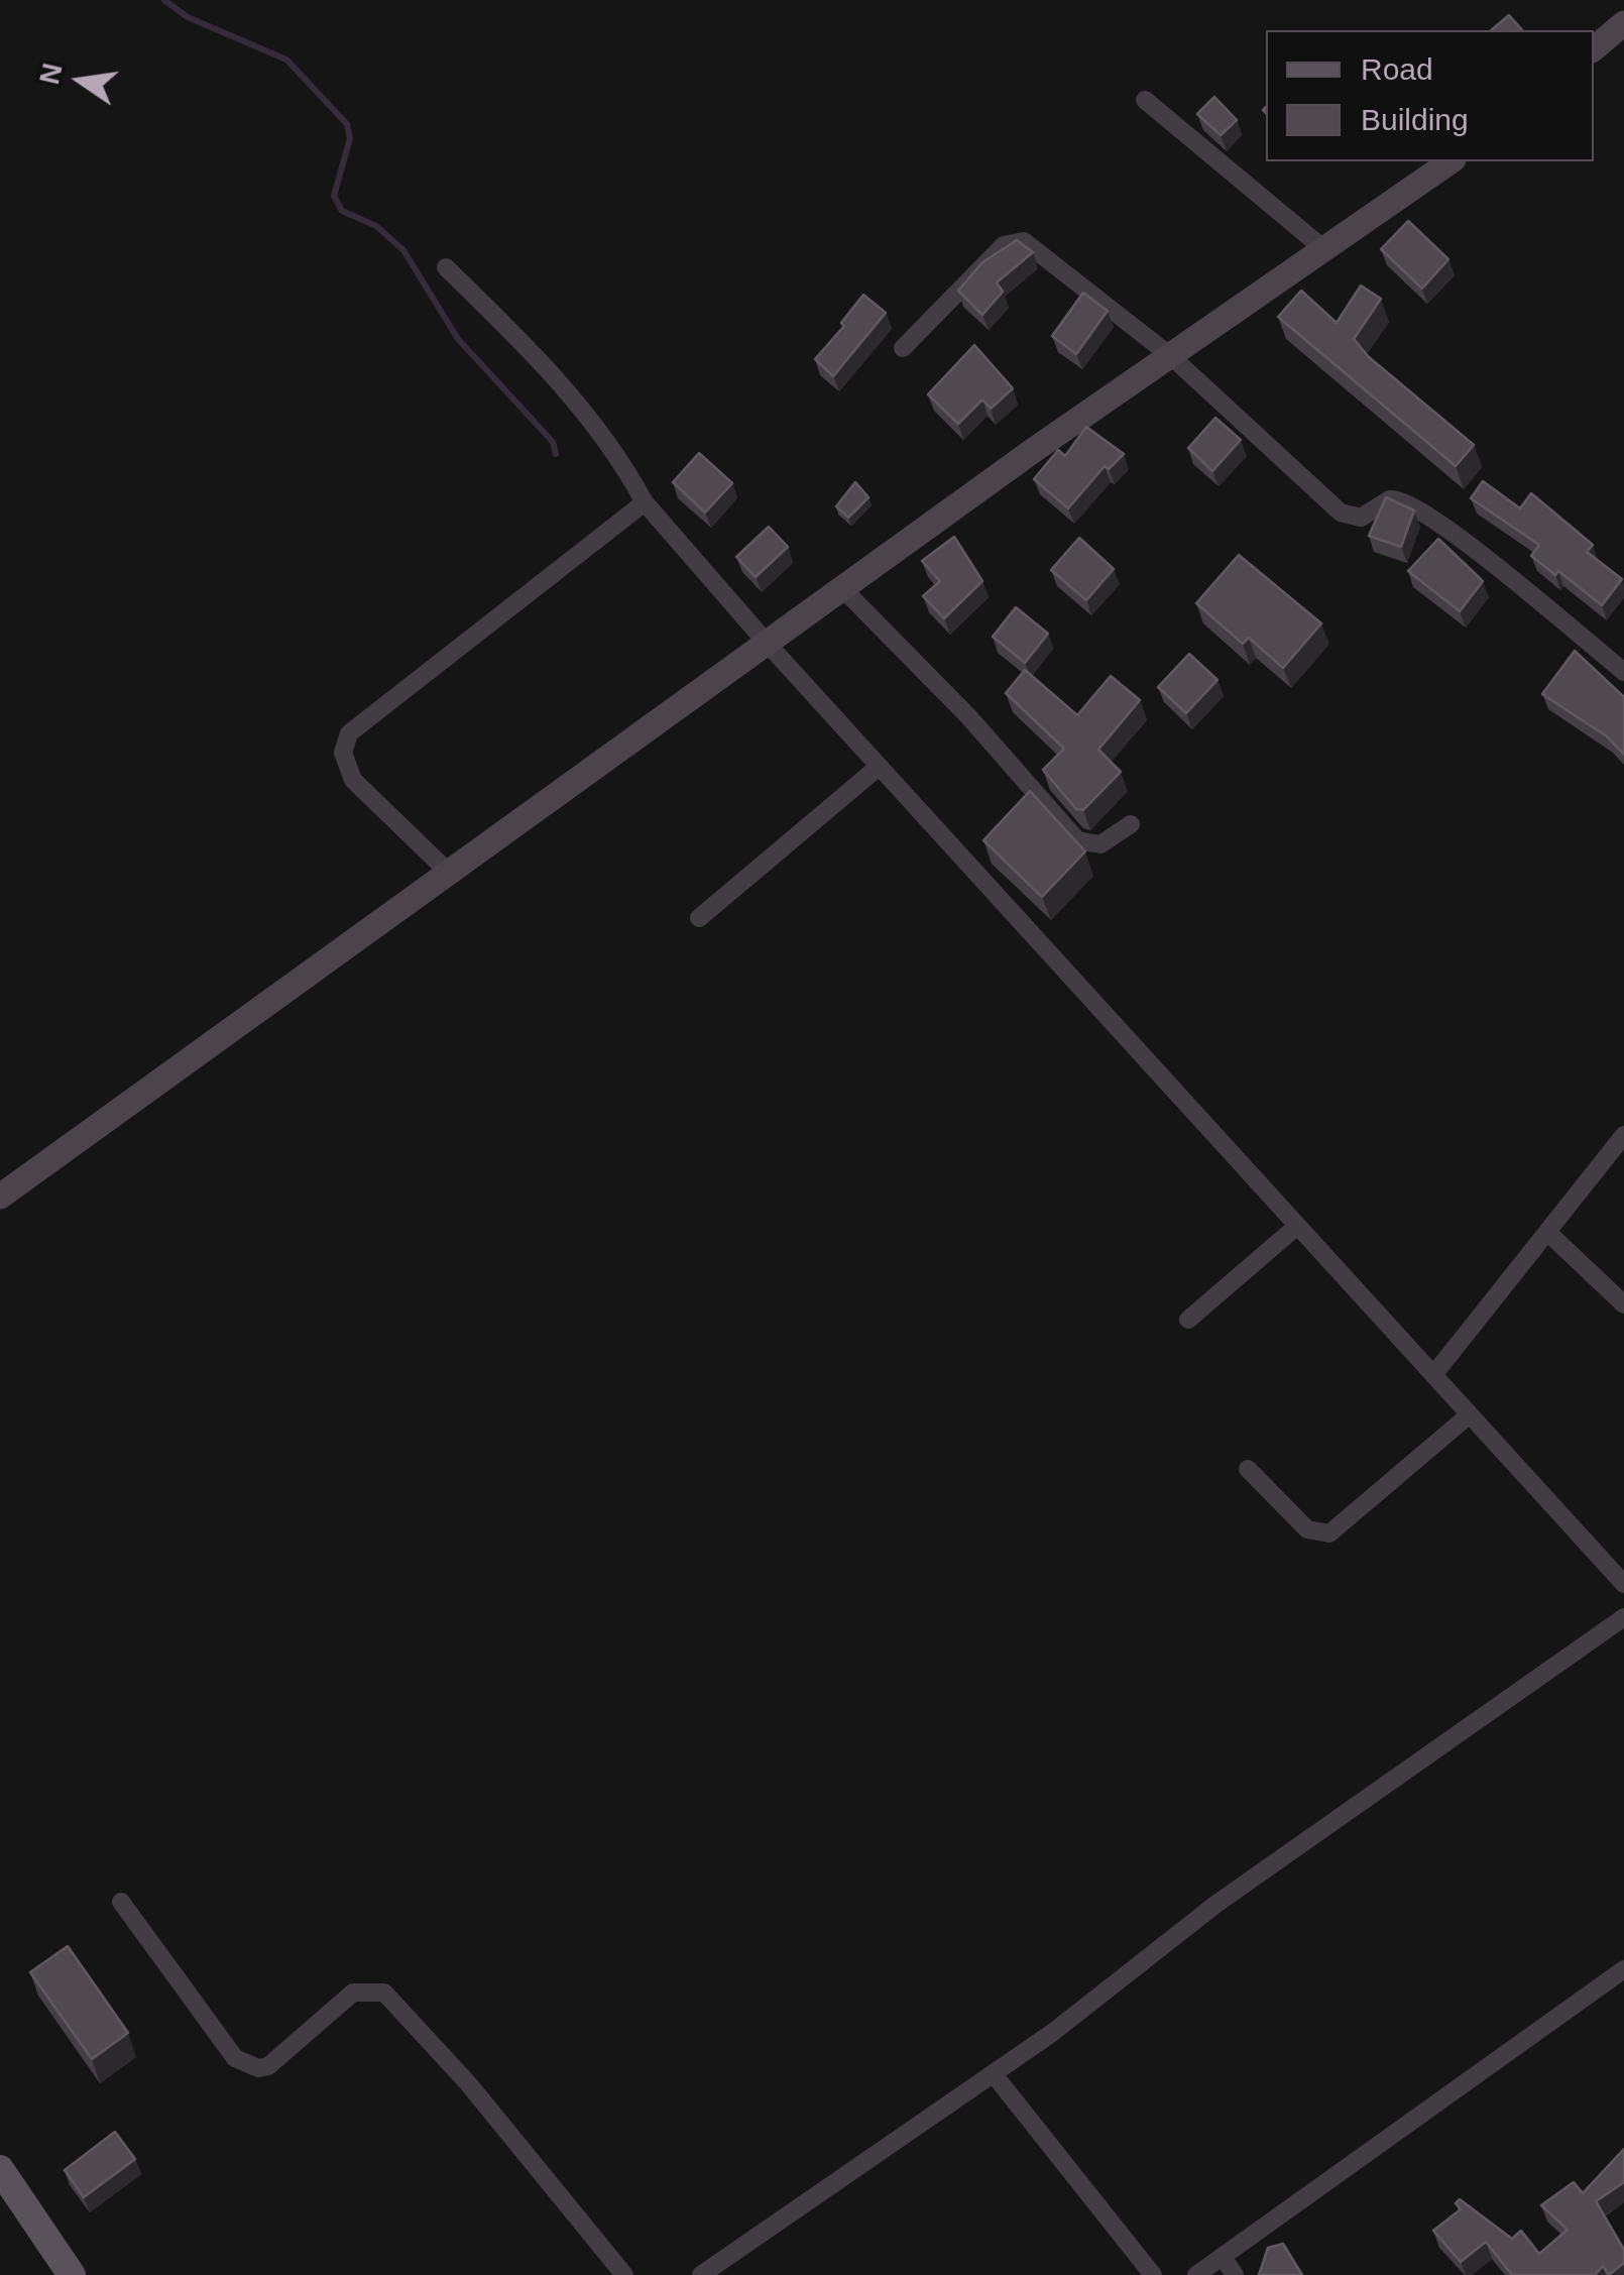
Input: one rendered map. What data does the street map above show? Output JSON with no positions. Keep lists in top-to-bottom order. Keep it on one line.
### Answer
{"legend":["Road","Building"],"north":"left"}
